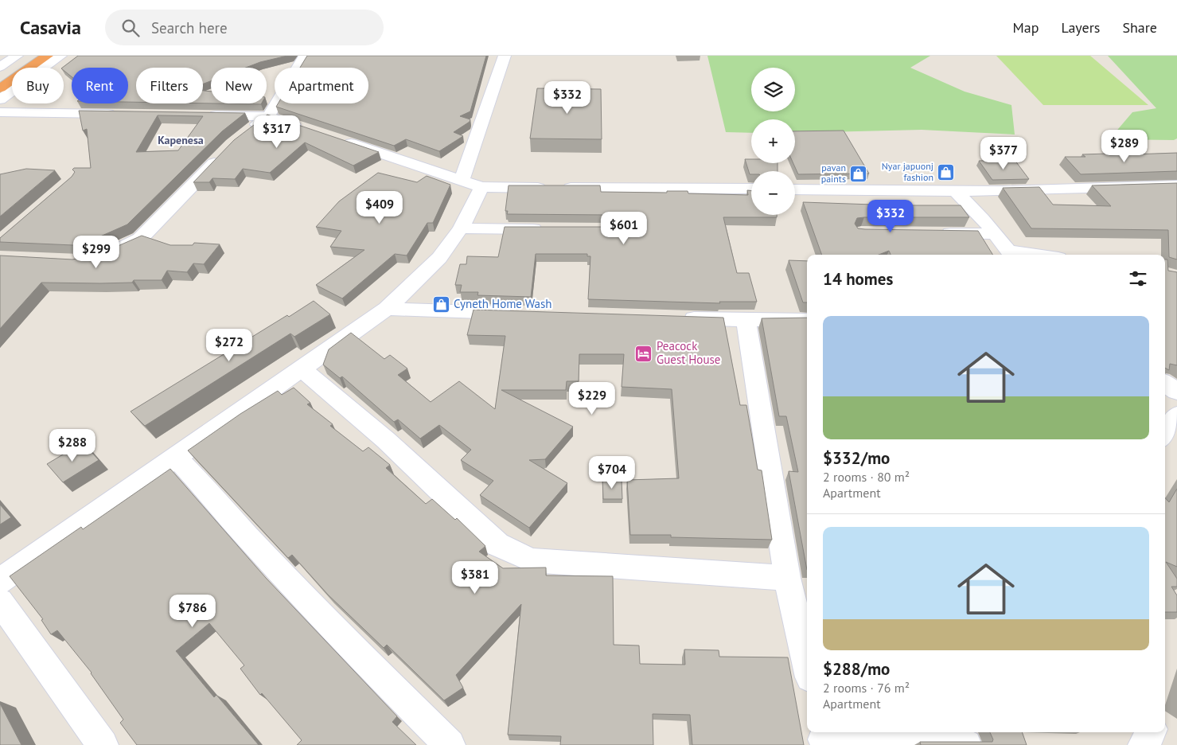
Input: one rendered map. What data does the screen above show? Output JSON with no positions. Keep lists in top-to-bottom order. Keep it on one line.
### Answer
{"districts":["Kapenesa"],"places":{"shop":["Nyar japuonj fashion","pavan paints","Cyneth Home Wash"],"hotel":["Peacock Guest House"]},"page":{"header":"Casavia","search":"Search here","nav":["Map","Layers","Share"],"map_buttons":["+","−"],"chip":["Buy","Rent","Filters","New","Apartment"],"price":["$332","$317","$289","$377","$409","$332","$601","$299","$272","$229","$288","$704","$381","$786"],"heading":"14 homes","list":[{"name":"$332/mo","note":"2 rooms · 80 m² · Apartment"},{"name":"$288/mo","note":"2 rooms · 76 m² · Apartment"}]}}
